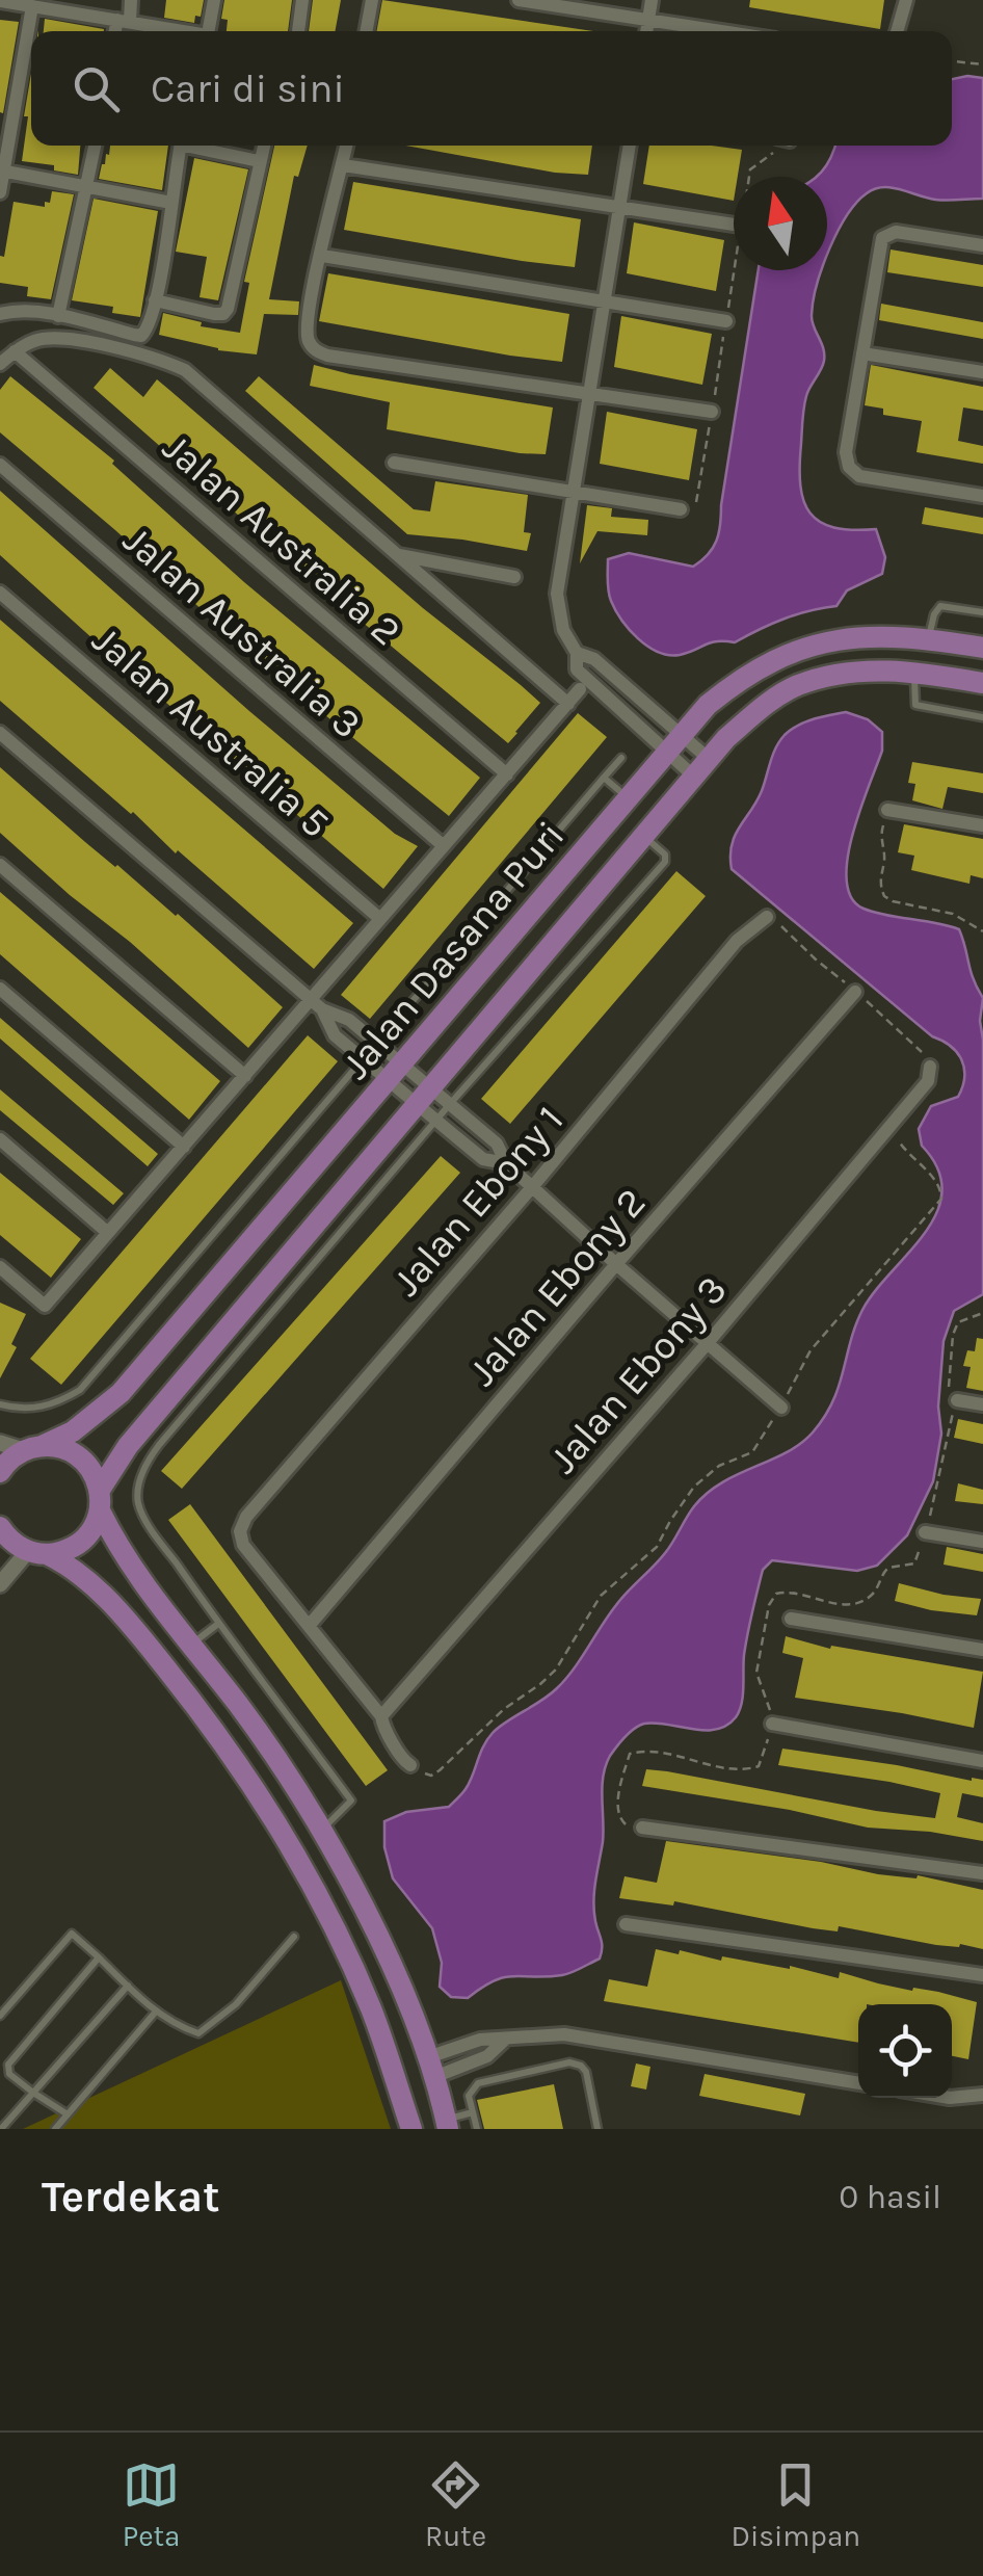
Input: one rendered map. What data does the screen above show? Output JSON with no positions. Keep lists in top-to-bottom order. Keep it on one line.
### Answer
{"streets":{"main road":["Jalan Dasana Puri"],"street":["Jalan Australia 2","Jalan Australia 3","Jalan Australia 5","Jalan Ebony 1","Jalan Ebony 2","Jalan Ebony 3"]},"crossings":[["Jalan Ebony 1","Jalan Ebony 2"]],"north":"top","page":{"search":"Cari di sini","heading":["Terdekat","0 hasil"],"nav":["Peta","Rute","Disimpan"]}}
